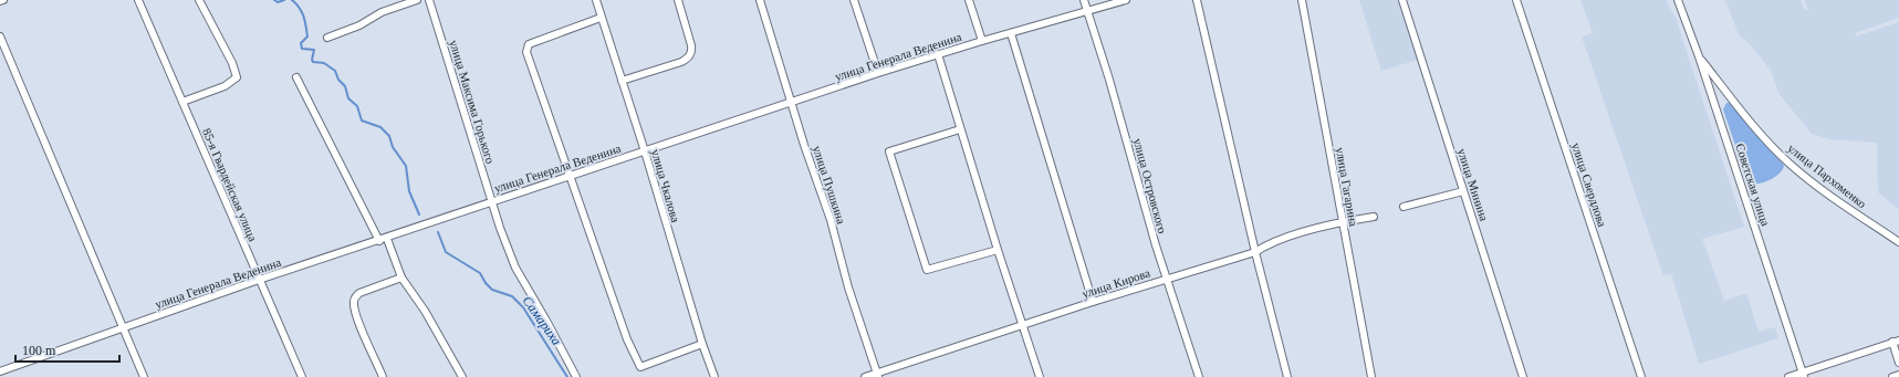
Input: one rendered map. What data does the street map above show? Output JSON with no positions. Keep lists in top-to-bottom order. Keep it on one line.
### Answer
{"streets":{"street":["улица Генерала Веденина","улица Максима Горького","улица Пархоменко","85-я Гвардейская улица","улица Пушкина","улица Минина","улица Свердлова","Советская улица","улица Чкалова","улица Островского","улица Гагарина","улица Кирова"]},"crossings":[["улица Генерала Веденина","улица Максима Горького"],["улица Генерала Веденина","85-я Гвардейская улица"],["улица Генерала Веденина","улица Пушкина"],["улица Генерала Веденина","улица Чкалова"],["улица Генерала Веденина","улица Островского"],["улица Пархоменко","Советская улица"],["улица Пушкина","улица Кирова"],["улица Островского","улица Кирова"],["улица Гагарина","улица Кирова"]],"water":["Самариха"],"scale_bar":"100 m"}
